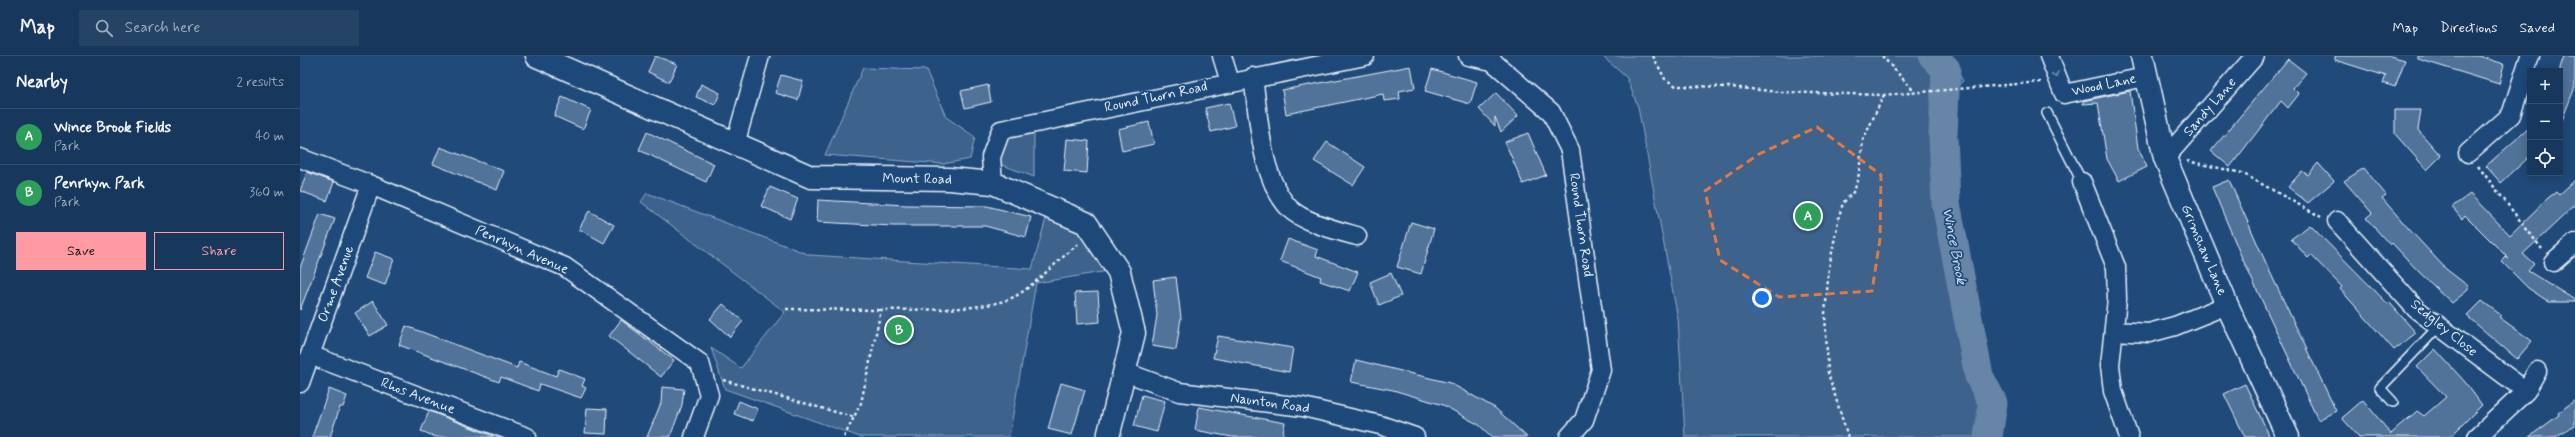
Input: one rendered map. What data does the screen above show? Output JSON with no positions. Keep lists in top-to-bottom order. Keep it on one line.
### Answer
{"streets":{"street":["Wood Lane","Round Thorn Road","Sandy Lane","Mount Road","Penrhyn Avenue","Grimshaw Lane","Orme Avenue","Sedgley Close","Rhos Avenue","Naunton Road"]},"crossings":[["Wood Lane","Grimshaw Lane"],["Round Thorn Road","Mount Road"],["Sandy Lane","Grimshaw Lane"],["Mount Road","Naunton Road"],["Penrhyn Avenue","Orme Avenue"],["Orme Avenue","Rhos Avenue"]],"water":["Wince Brook"],"page":{"header":"Map","search":"Search here","nav":["Map","Directions","Saved"],"heading":["Nearby","2 results"],"map_buttons":["+","−"],"list":[{"mark":"A","name":"Wince Brook Fields","note":"Park","value":"40 m"},{"mark":"B","name":"Penrhyn Park","note":"Park","value":"360 m"}],"pins":["A","B"],"buttons":["Save","Share"]}}
